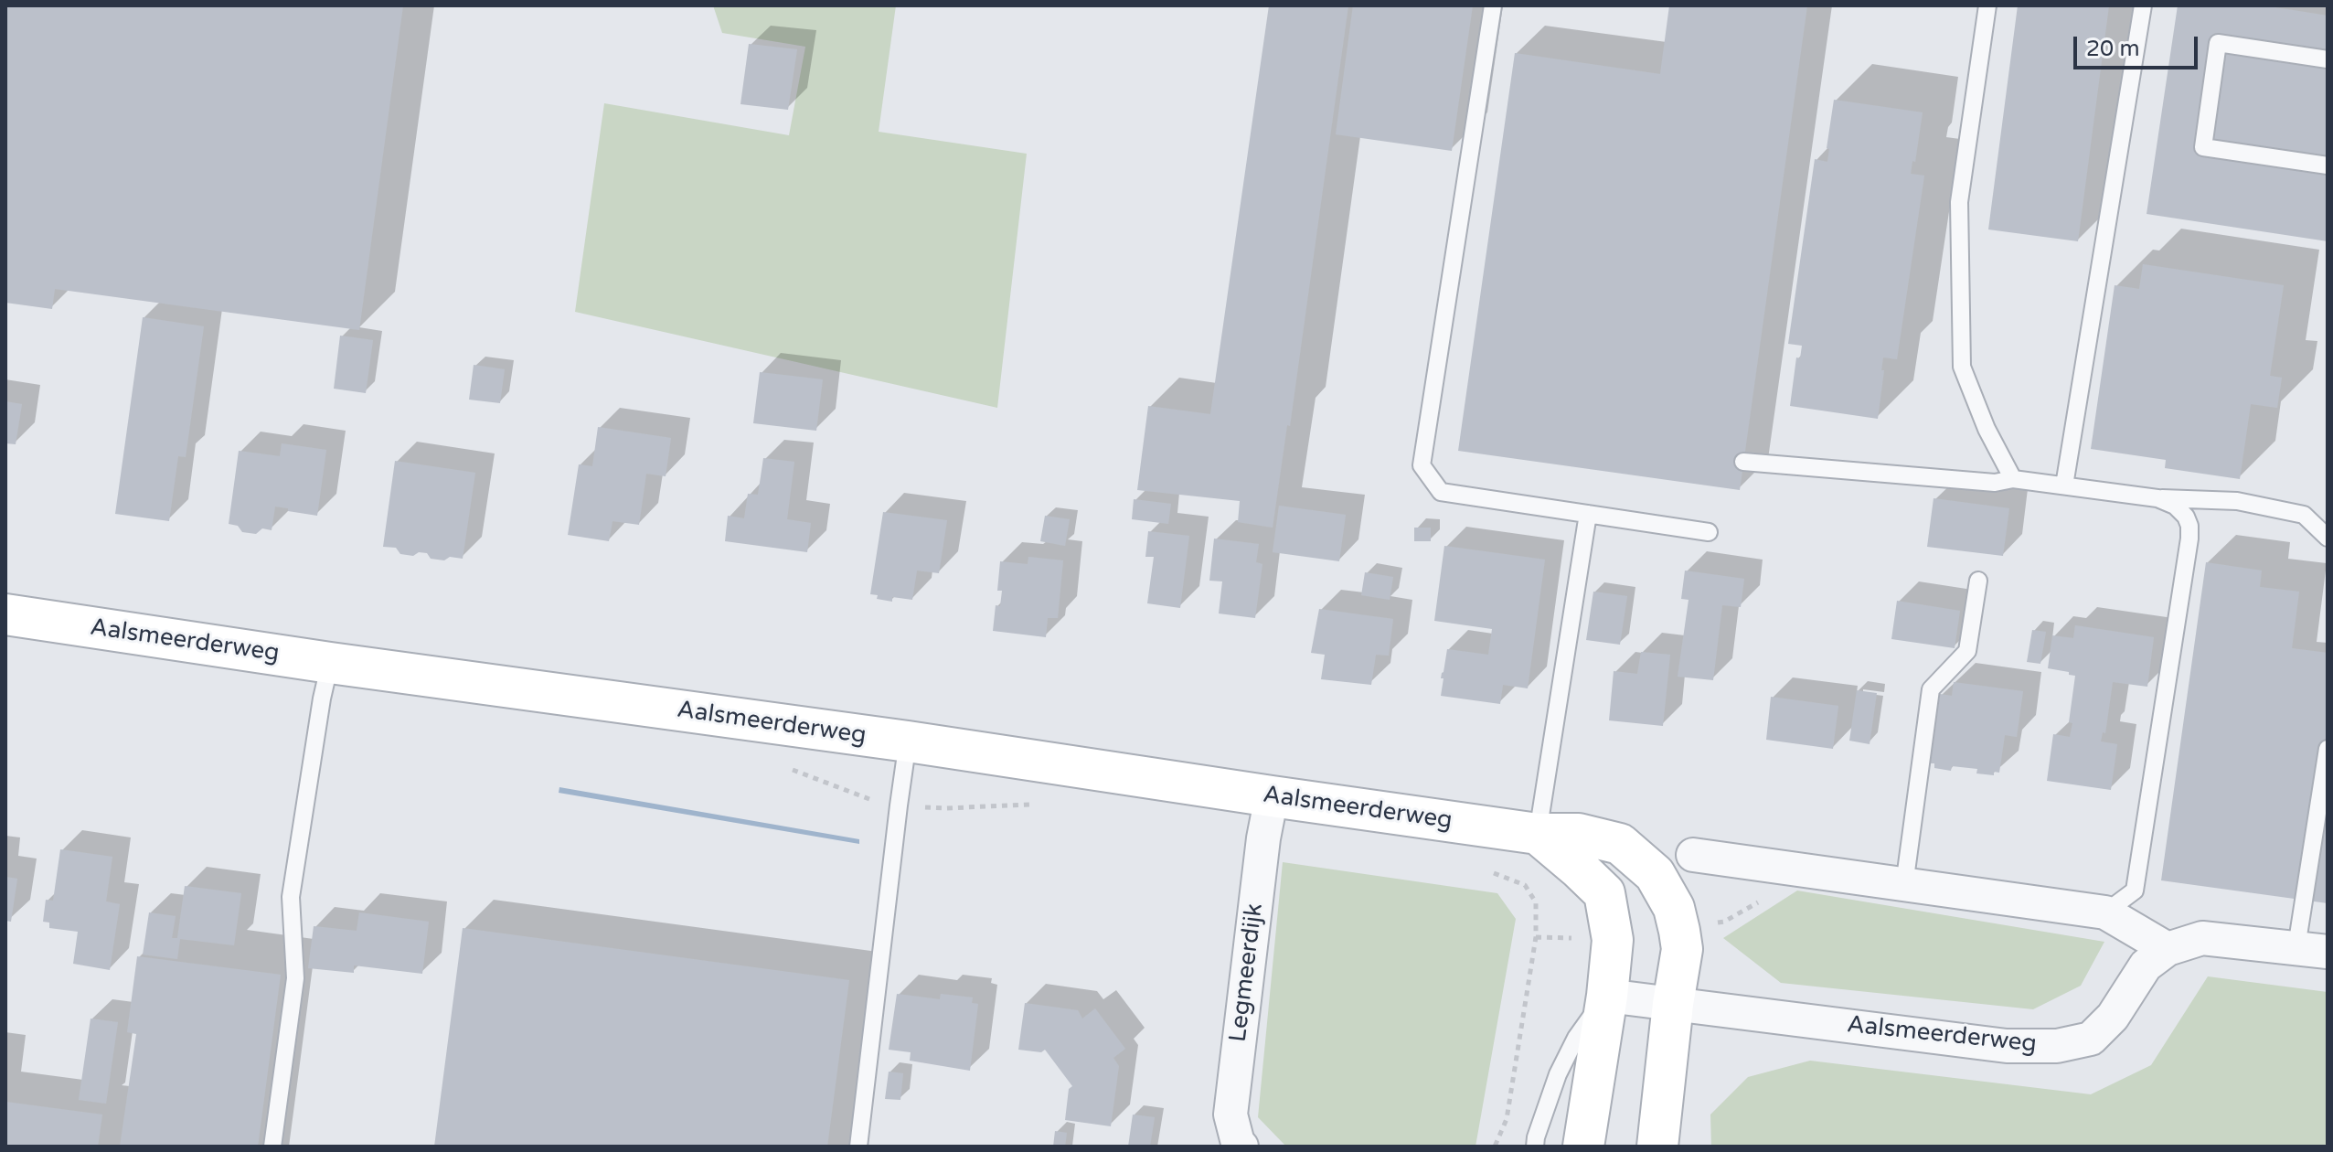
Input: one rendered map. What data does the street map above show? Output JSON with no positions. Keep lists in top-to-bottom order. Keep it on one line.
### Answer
{"streets":{"street":["Aalsmeerderweg","Legmeerdijk"]},"crossings":[["Aalsmeerderweg","Legmeerdijk"]],"scale_bar":"20 m"}
